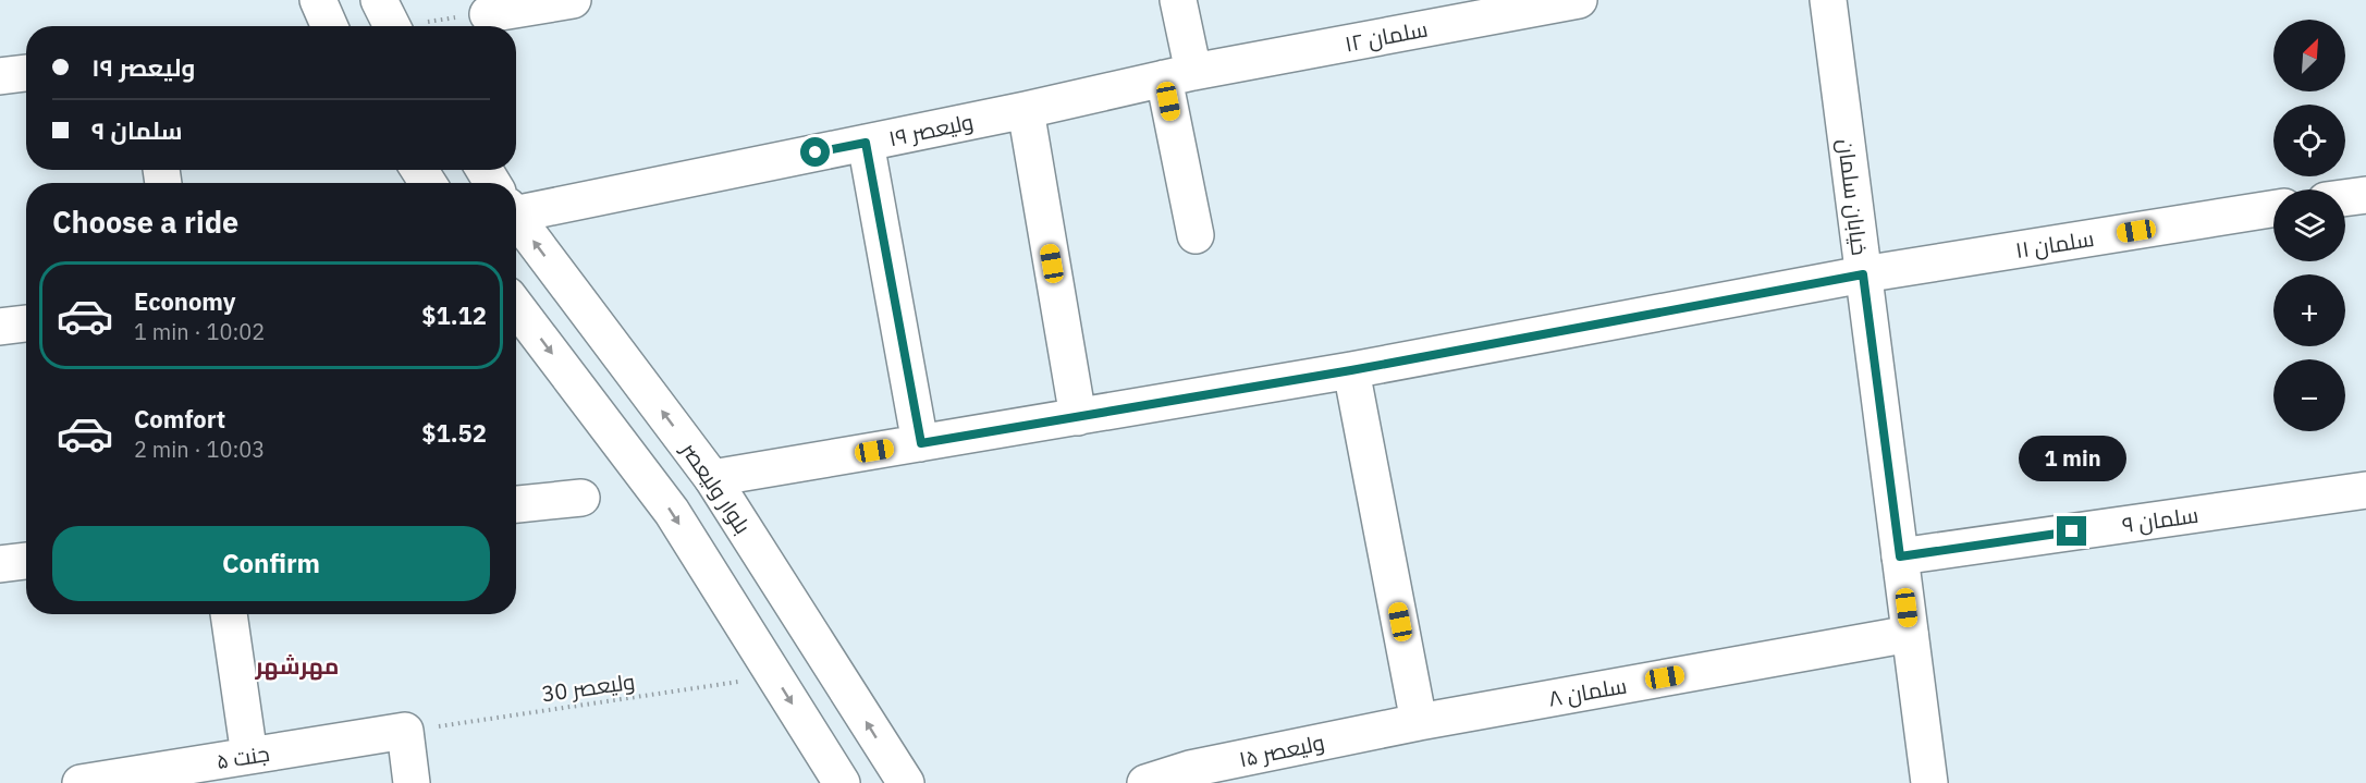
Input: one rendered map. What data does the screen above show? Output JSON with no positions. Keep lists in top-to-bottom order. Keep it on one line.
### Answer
{"streets":{"street":["سلمان ۱۲","ولیعصر ۱۹","خیابان سلمان","سلمان ۱۱","بلوار ولیعصر","سلمان ۹","سلمان ۸","ولیعصر ۱۵","جنت ۵"],"path":["ولیعصر 30"]},"crossings":[["سلمان ۱۲","ولیعصر ۱۹"],["خیابان سلمان","سلمان ۱۱"],["خیابان سلمان","سلمان ۹"],["خیابان سلمان","سلمان ۸"],["سلمان ۱۱","بلوار ولیعصر"],["ولیعصر 30","جنت ۵"],["سلمان ۸","ولیعصر ۱۵"]],"districts":["مهرشهر"],"north":"top right","page":{"map_buttons":["+","−"],"banner":["ولیعصر ۱۹","سلمان ۹"],"heading":"Choose a ride","list":[{"name":"Economy","note":"1 min · 10:02","value":"$1.12"},{"name":"Comfort","note":"2 min · 10:03","value":"$1.52"}],"bubble":"1 min","buttons":"Confirm"}}
